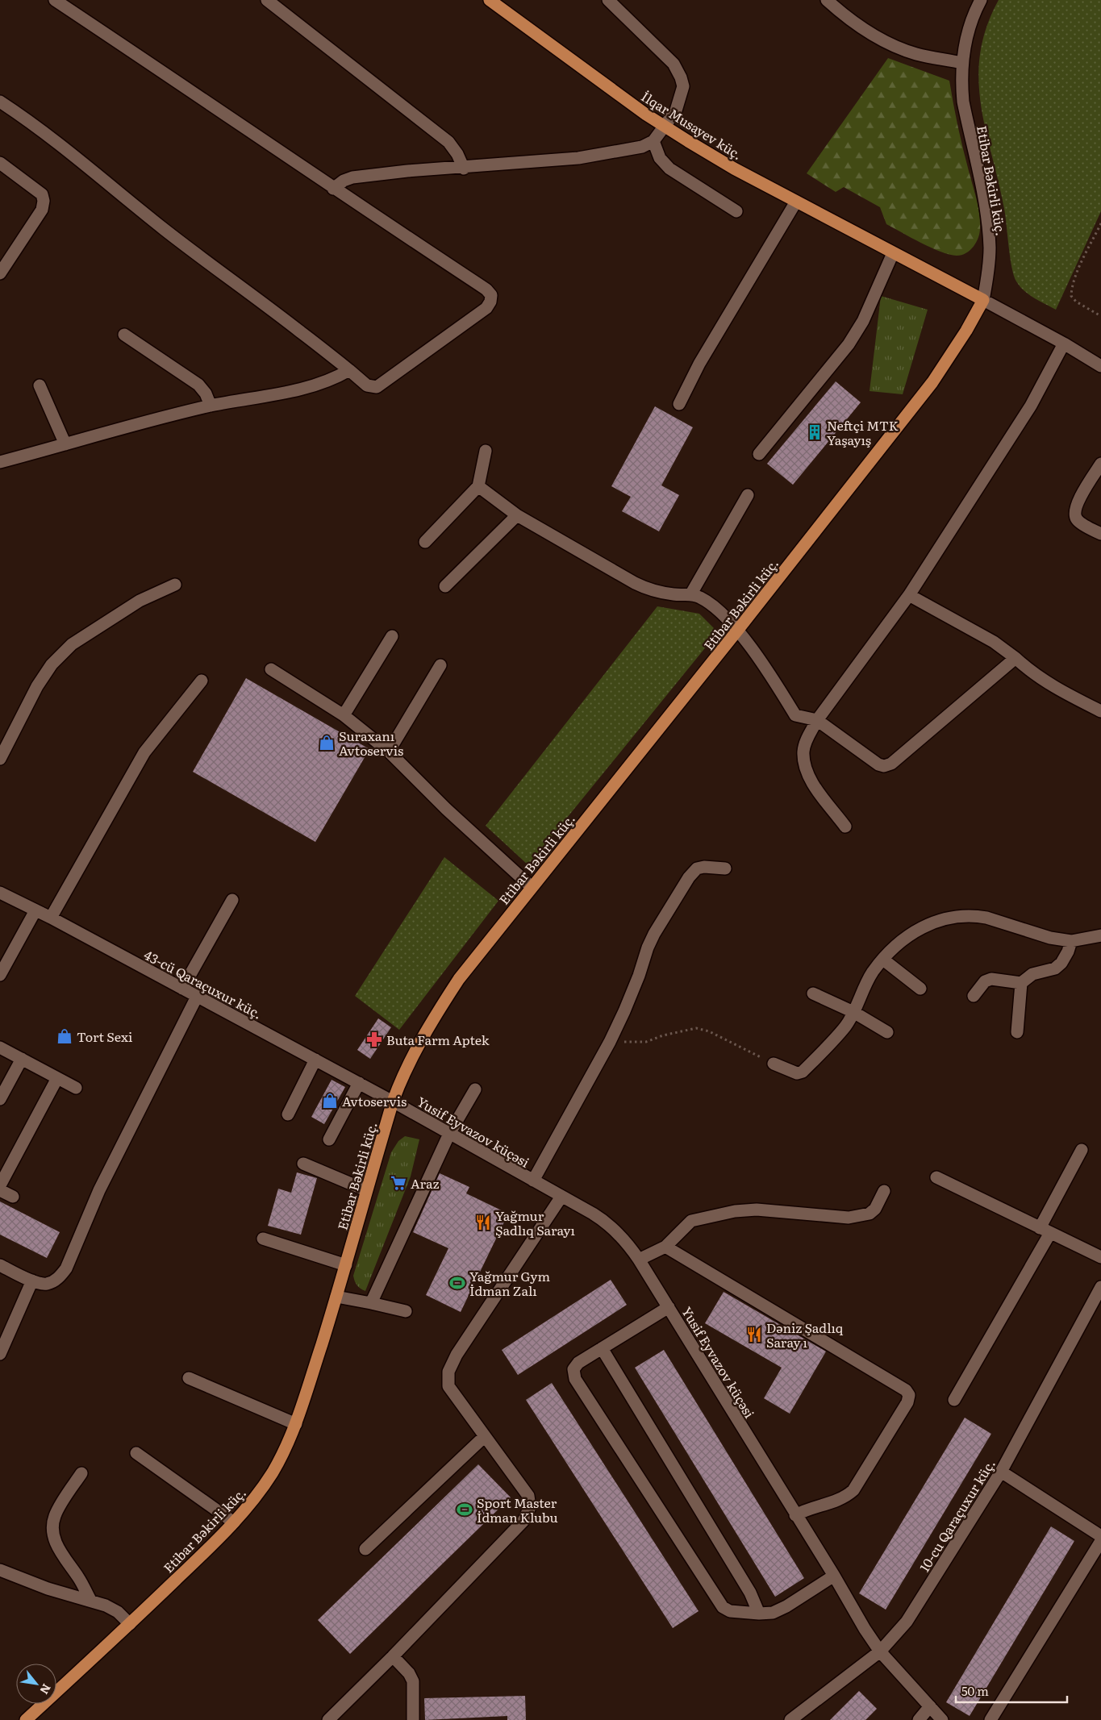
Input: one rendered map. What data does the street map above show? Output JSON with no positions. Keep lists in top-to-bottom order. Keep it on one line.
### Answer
{"streets":{"main road":["İlqar Musayev küç.","Etibar Bəkirli küç."],"street":["43-cü Qaraçuxur küç.","Yusif Eyvazov küçəsi","10-cu Qaraçuxur küç."]},"crossings":[["İlqar Musayev küç.","Etibar Bəkirli küç."],["Etibar Bəkirli küç.","43-cü Qaraçuxur küç."],["Etibar Bəkirli küç.","Yusif Eyvazov küçəsi"],["43-cü Qaraçuxur küç.","Yusif Eyvazov küçəsi"],["Yusif Eyvazov küçəsi","10-cu Qaraçuxur küç."]],"places":{"building":["Neftçi MTK Yaşayış"],"shop":["Suraxanı Avtoservis","Tort Sexi","Avtoservis"],"pharmacy":["Buta Farm Aptek"],"supermarket":["Araz"],"restaurant":["Yağmur Şadlıq Sarayı","Dəniz Şadlıq Saray ı"],"sports":["Yağmur Gym İdman Zalı","Sport Master İdman Klubu"]},"scale_bar":"50 m","north":"bottom right"}
